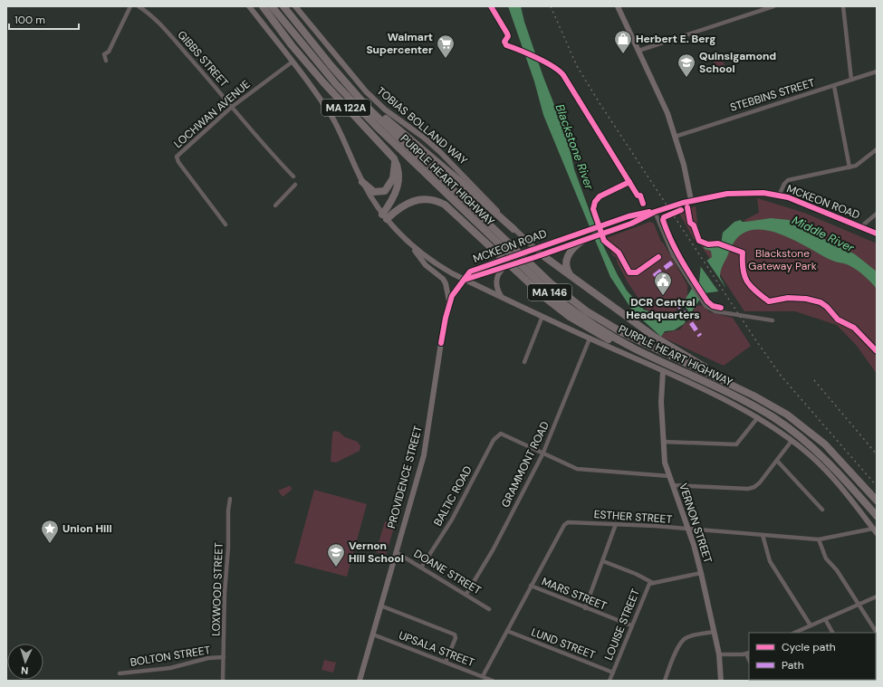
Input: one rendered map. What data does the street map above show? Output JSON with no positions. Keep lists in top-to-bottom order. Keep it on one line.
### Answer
{"streets":{"highway":["MA 122A","PURPLE HEART HIGHWAY","MA 146"],"main road":["TOBIAS BOLLAND WAY","MCKEON ROAD","PROVIDENCE STREET","VERNON STREET"],"street":["GIBBS STREET","STEBBINS STREET","LOCHWAN AVENUE","GRAMMONT ROAD","BALTIC ROAD","ESTHER STREET","DOANE STREET","LOXWOOD STREET","MARS STREET","LOUISE STREET","LUND STREET","UPSALA STREET","BOLTON STREET"]},"crossings":[["GIBBS STREET","LOCHWAN AVENUE"],["MA 122A","TOBIAS BOLLAND WAY"],["MA 122A","PURPLE HEART HIGHWAY"],["TOBIAS BOLLAND WAY","MCKEON ROAD"],["MCKEON ROAD","PROVIDENCE STREET"],["GRAMMONT ROAD","BALTIC ROAD"],["GRAMMONT ROAD","DOANE STREET"],["PROVIDENCE STREET","DOANE STREET"],["PROVIDENCE STREET","UPSALA STREET"],["BALTIC ROAD","DOANE STREET"],["ESTHER STREET","VERNON STREET"],["ESTHER STREET","MARS STREET"],["ESTHER STREET","LUND STREET"],["ESTHER STREET","UPSALA STREET"],["VERNON STREET","LOUISE STREET"],["LOXWOOD STREET","BOLTON STREET"],["MARS STREET","LOUISE STREET"],["LOUISE STREET","LUND STREET"]],"water":["Blackstone River","Middle River"],"parks":["Blackstone Gateway Park"],"places":{"shop":["Herbert E. Berg"],"supermarket":["Walmart Supercenter"],"school or university":["Quinsigamond School","Vernon Hill School"],"public building":["DCR Central Headquarters"],"place":["Union Hill"]},"legend":["Cycle path","Path"],"scale_bar":"100 m","north":"bottom"}
